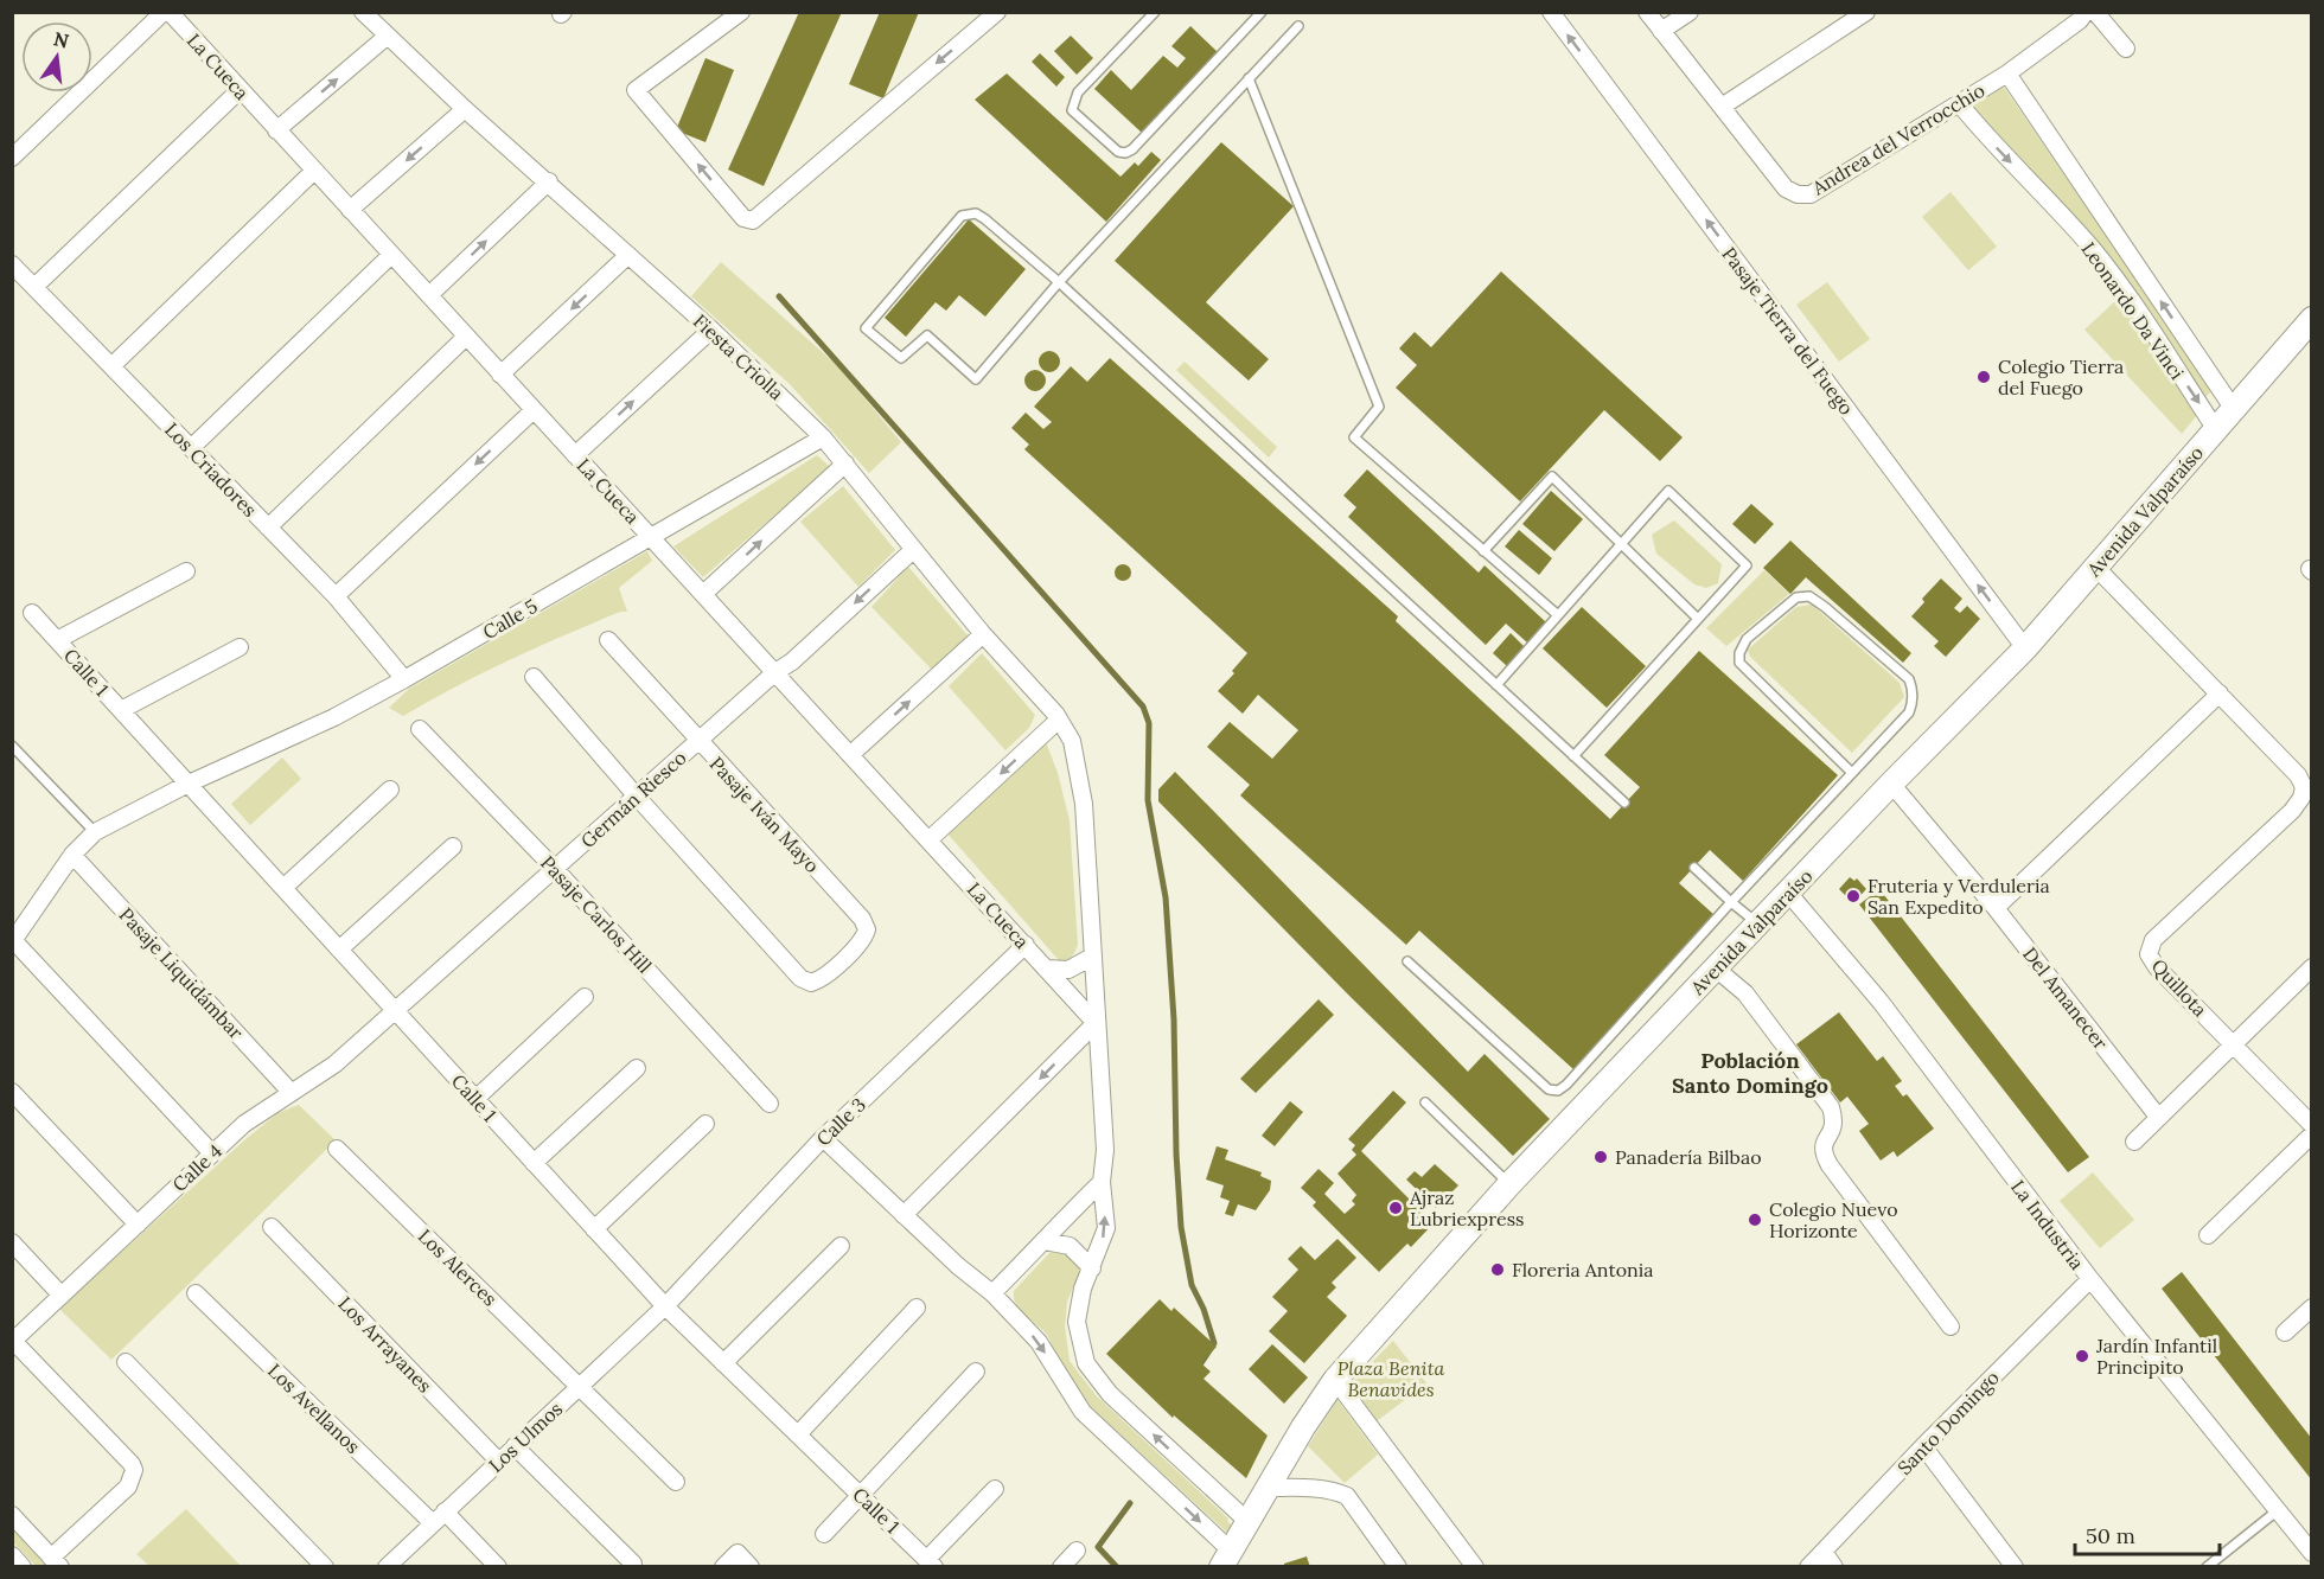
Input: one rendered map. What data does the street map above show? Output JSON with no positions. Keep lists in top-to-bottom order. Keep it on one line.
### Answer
{"streets":{"main road":["Avenida Valparaíso"],"street":["La Cueca","Andrea del Verrocchio","Leonardo Da Vinci","Pasaje Tierra del Fuego","Fiesta Criolla","Los Criadores","Calle 5","Calle 1","Germán Riesco","Pasaje Iván Mayo","Pasaje Carlos Hill","Pasaje Liquidámbar","Quillota","Del Amanecer","Calle 3","Calle 4","La Industria","Los Alerces","Los Arrayanes","Los Avellanos","Santo Domingo","Los Ulmos"]},"crossings":[["La Cueca","Calle 5"],["La Cueca","Germán Riesco"],["La Cueca","Calle 3"],["Andrea del Verrocchio","Leonardo Da Vinci"],["Leonardo Da Vinci","Avenida Valparaíso"],["Pasaje Tierra del Fuego","Avenida Valparaíso"],["Fiesta Criolla","Calle 5"],["Fiesta Criolla","Germán Riesco"],["Los Criadores","Calle 5"],["Avenida Valparaíso","Del Amanecer"],["Avenida Valparaíso","La Industria"],["Calle 5","Calle 1"],["Calle 5","Pasaje Liquidámbar"],["Calle 1","Germán Riesco"],["Calle 1","Calle 3"],["Calle 1","Calle 4"],["Calle 1","Los Ulmos"],["Germán Riesco","Pasaje Iván Mayo"],["Germán Riesco","Pasaje Carlos Hill"],["Germán Riesco","Calle 4"],["Pasaje Liquidámbar","Calle 4"],["Calle 3","Los Ulmos"],["La Industria","Santo Domingo"],["Los Alerces","Los Ulmos"],["Los Arrayanes","Los Ulmos"],["Los Avellanos","Los Ulmos"]],"one_way":["Pasaje Tierra del Fuego"],"districts":["Población Santo Domingo"],"parks":["Plaza Benita Benavides"],"places":["Colegio Tierra del Fuego","Fruteria y Verduleria San Expedito","Panadería Bilbao","Ajraz Lubriexpress","Colegio Nuevo Horizonte","Floreria Antonia","Jardín Infantil Principito"],"scale_bar":"50 m","north":"top"}
